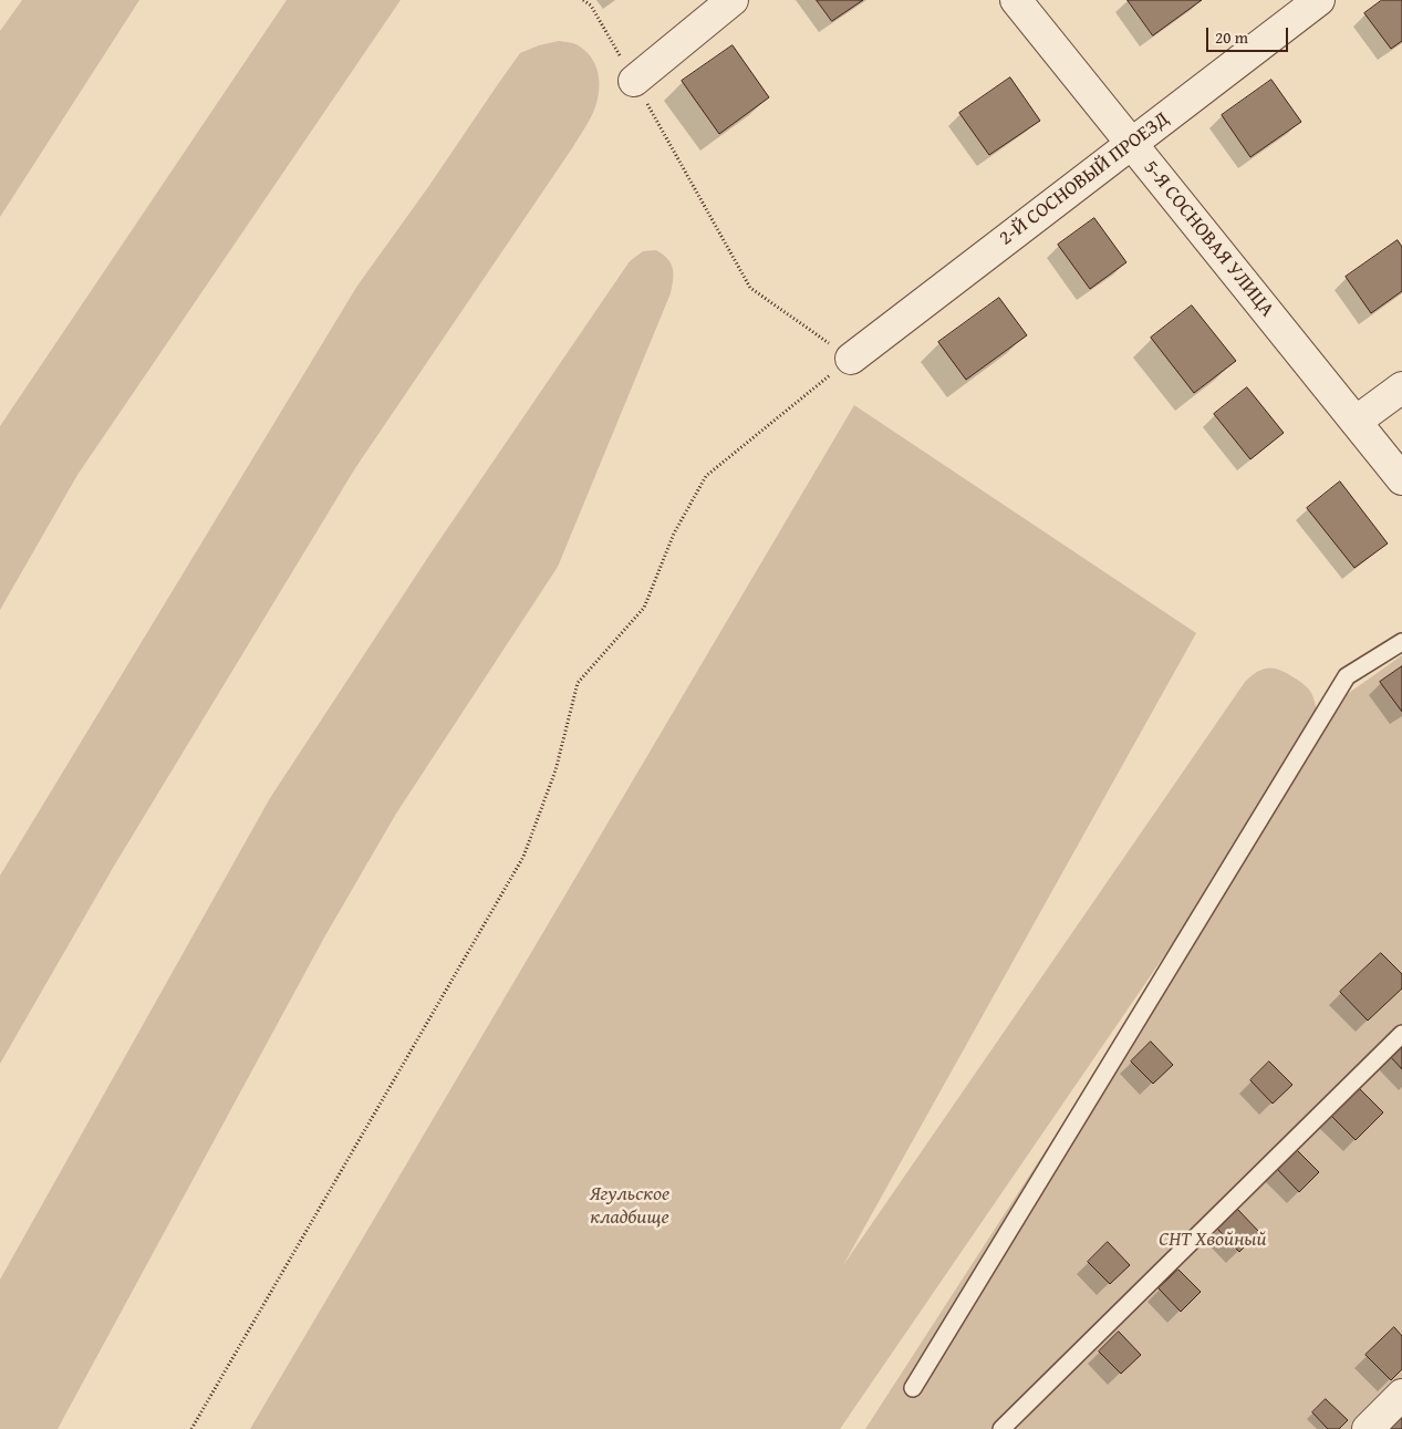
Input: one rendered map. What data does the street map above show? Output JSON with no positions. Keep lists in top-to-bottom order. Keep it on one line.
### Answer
{"streets":{"street":["2-Й СОСНОВЫЙ ПРОЕЗД","5-Я СОСНОВАЯ УЛИЦА"]},"crossings":[["2-Й СОСНОВЫЙ ПРОЕЗД","5-Я СОСНОВАЯ УЛИЦА"]],"parks":["Ягульское кладбище","СНТ Хвойный"],"scale_bar":"20 m"}
